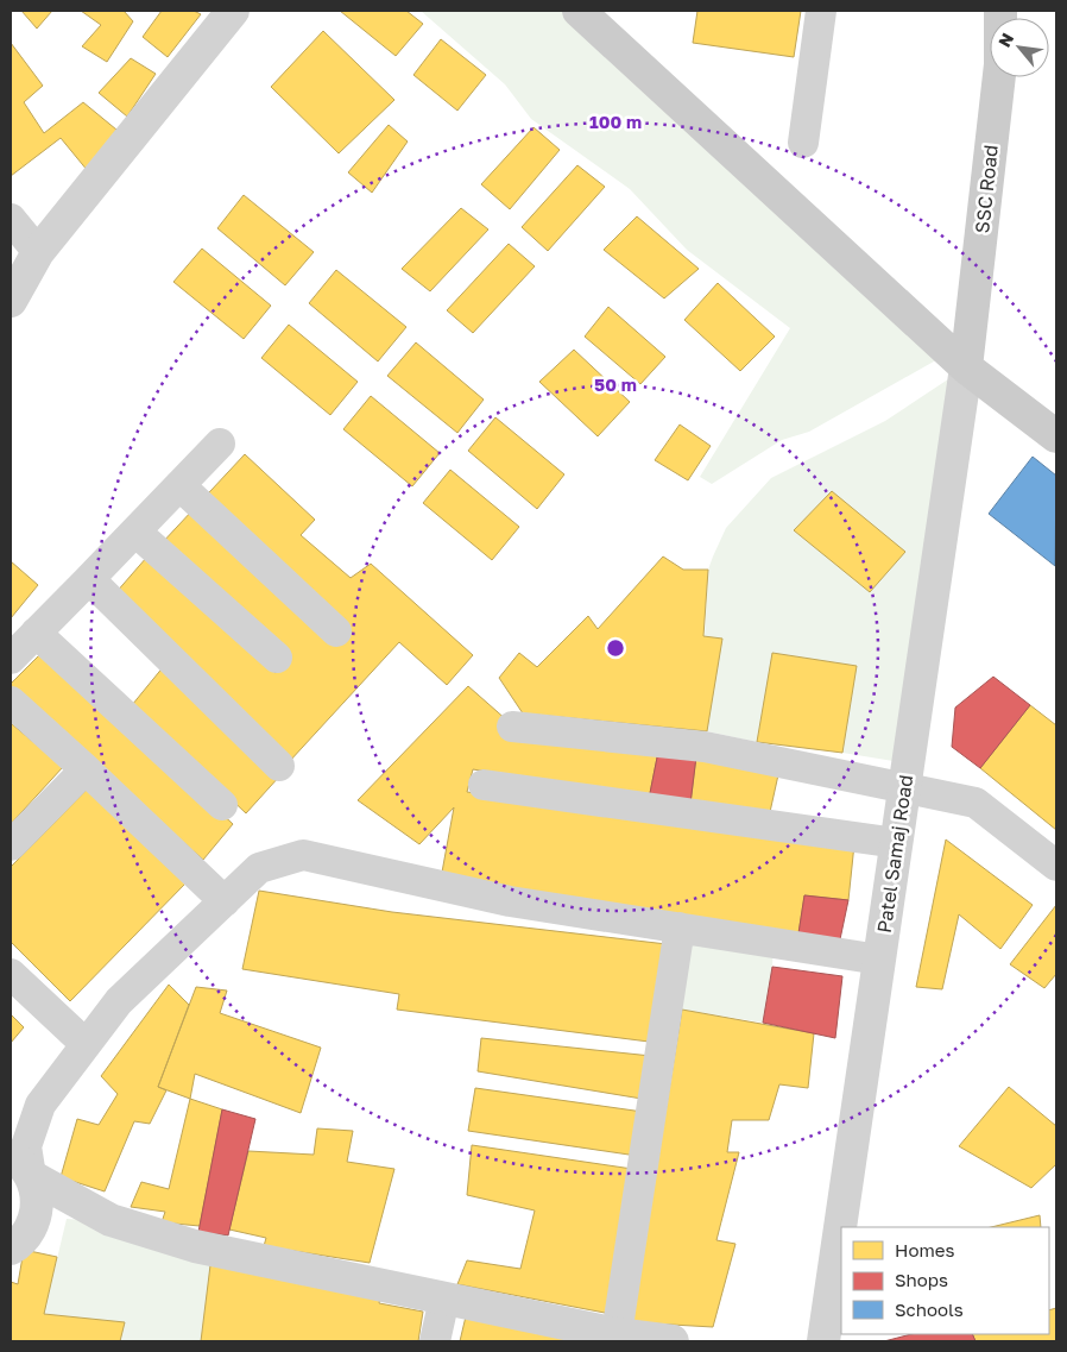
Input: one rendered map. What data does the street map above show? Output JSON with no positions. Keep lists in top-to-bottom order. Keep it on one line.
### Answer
{"streets":{"main road":["SSC Road"],"street":["Patel Samaj Road"]},"crossings":[["SSC Road","Patel Samaj Road"]],"legend":["Homes","Shops","Schools"],"north":"top left","rings":["100 m","50 m"]}
